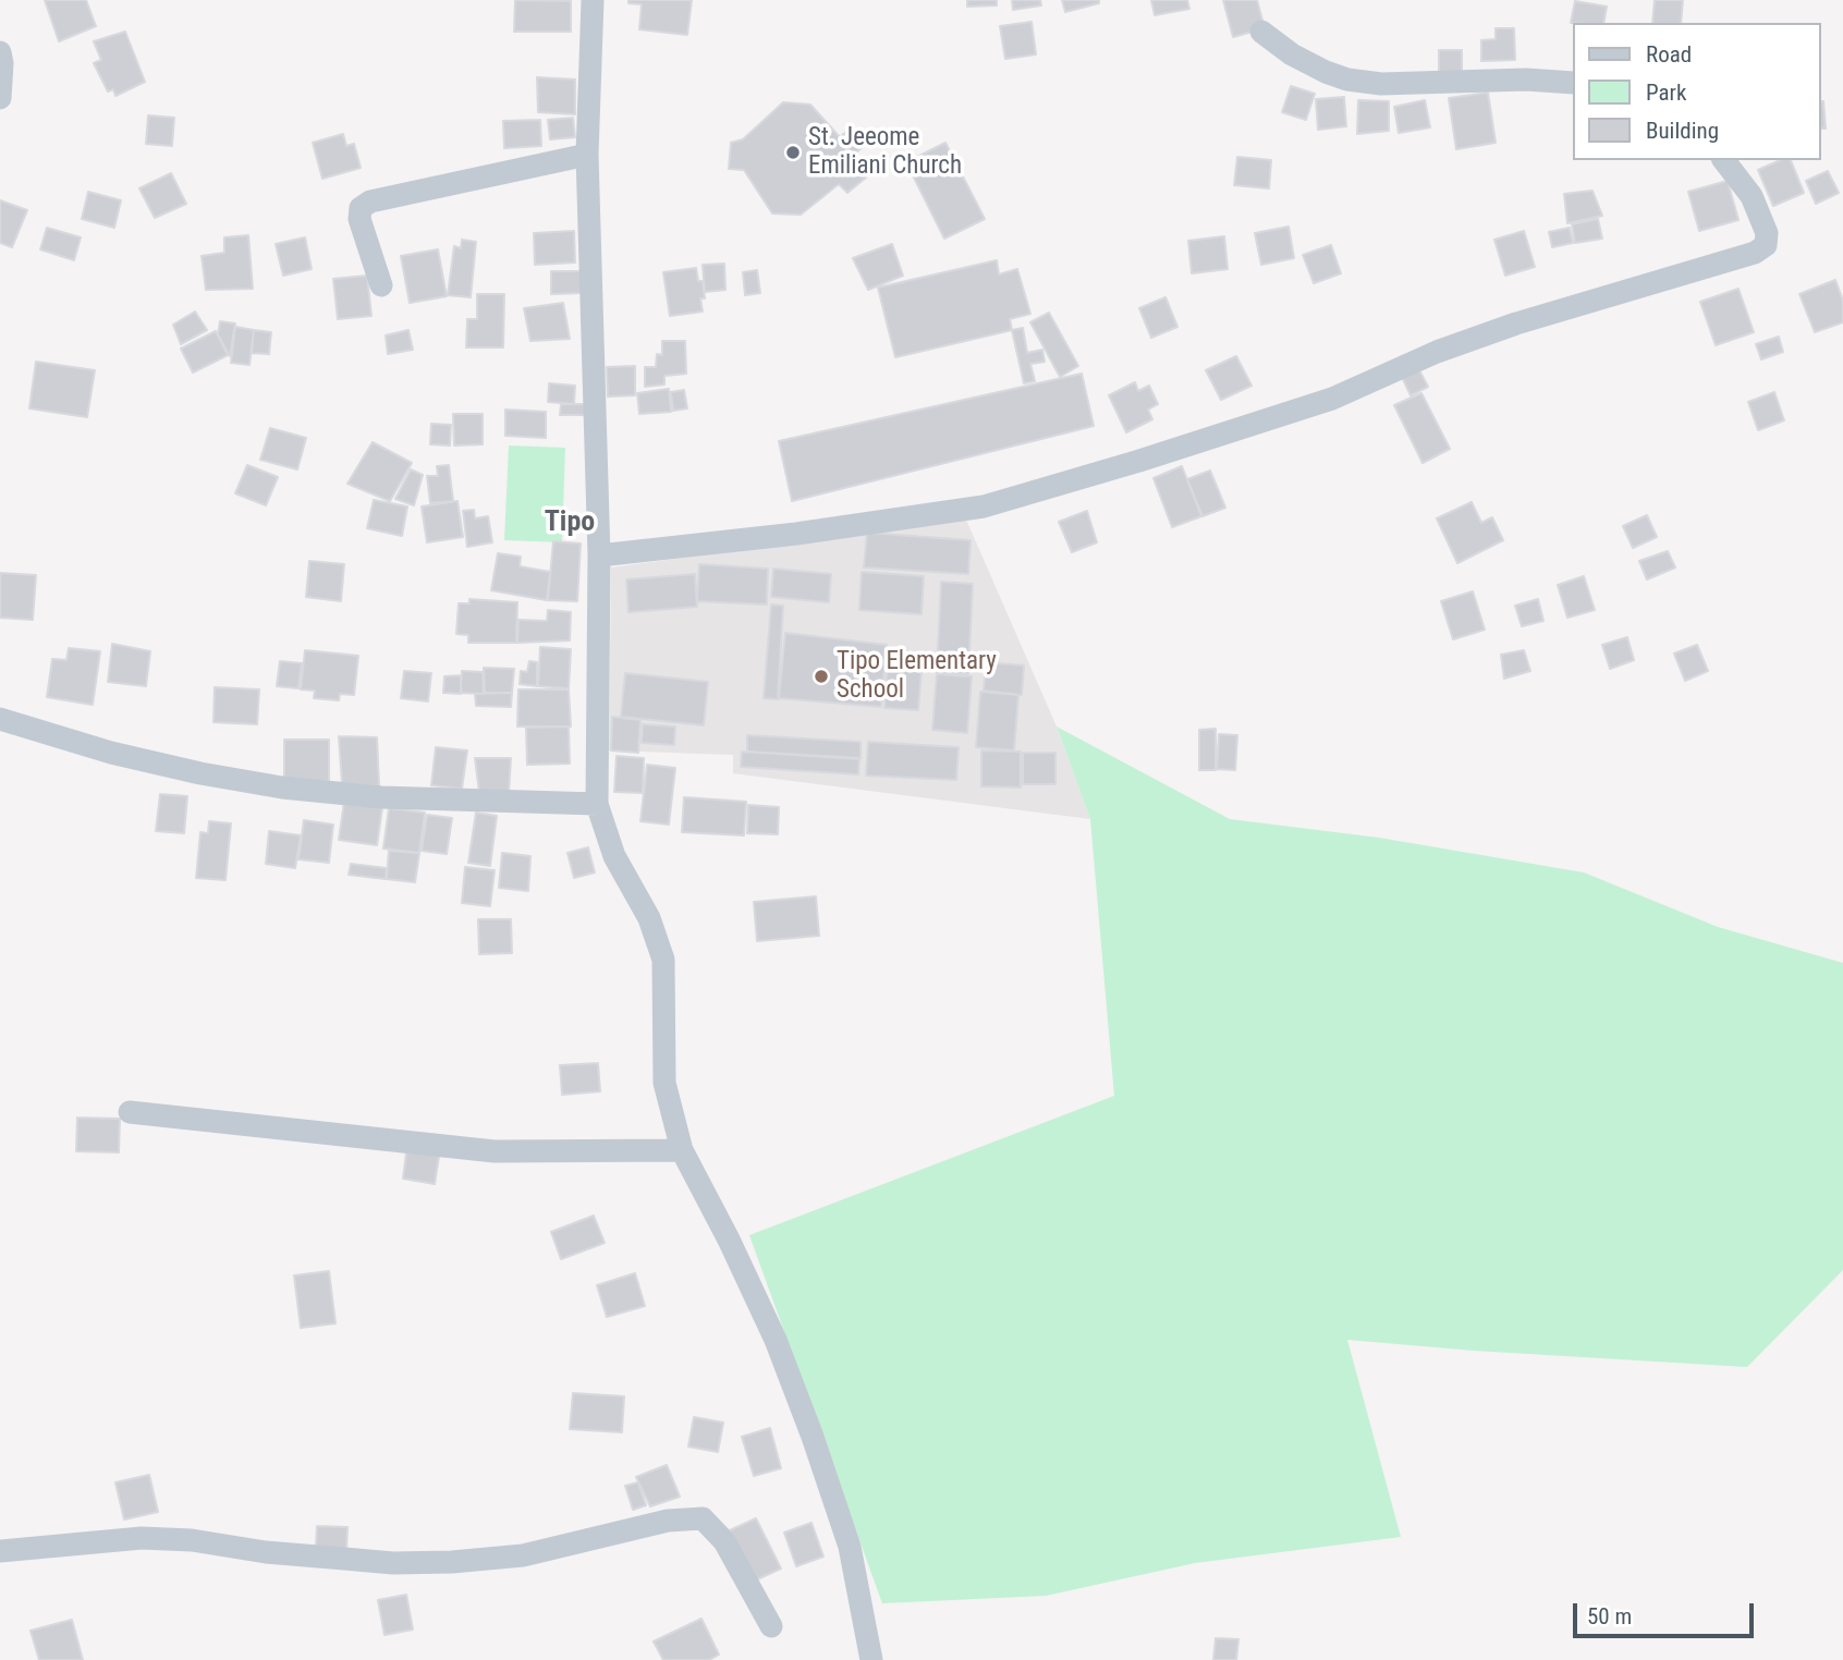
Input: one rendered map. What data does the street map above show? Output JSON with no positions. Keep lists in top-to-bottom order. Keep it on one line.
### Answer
{"districts":["Tipo"],"places":["St. Jeeome Emiliani Church","Tipo Elementary School"],"legend":["Road","Park","Building"],"scale_bar":"50 m"}
